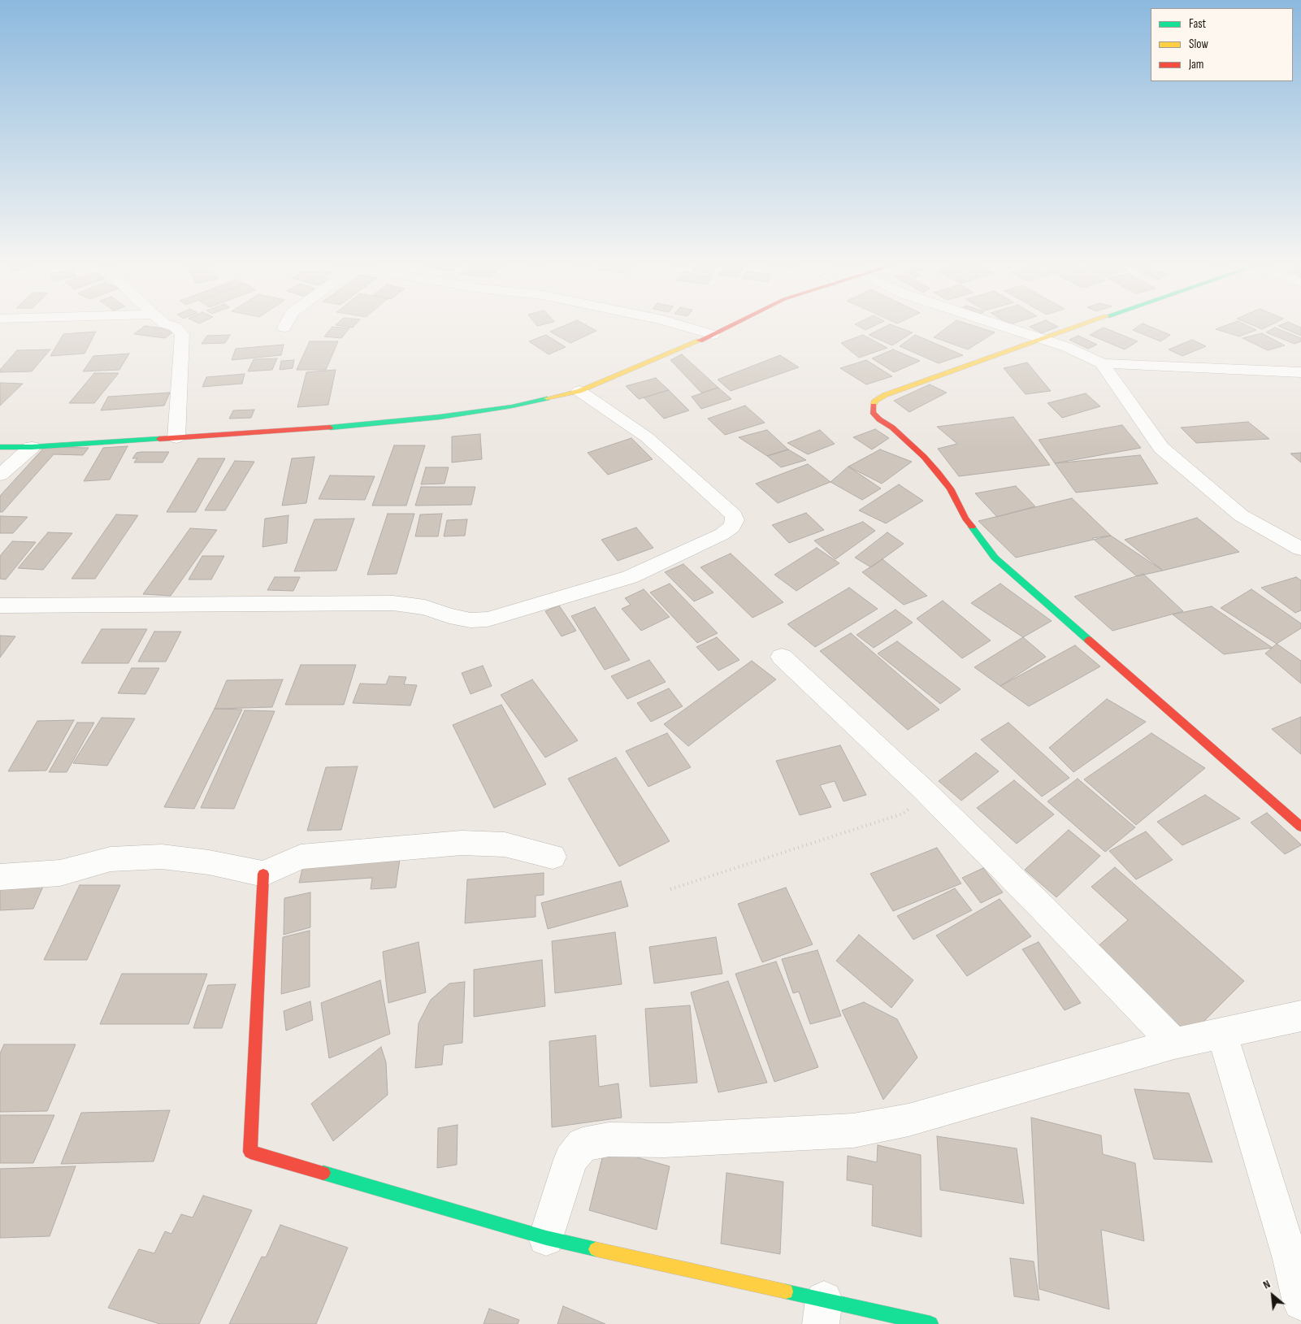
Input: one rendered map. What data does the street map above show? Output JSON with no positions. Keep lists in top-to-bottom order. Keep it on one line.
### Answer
{"legend":["Fast","Slow","Jam"],"north":"top left"}
